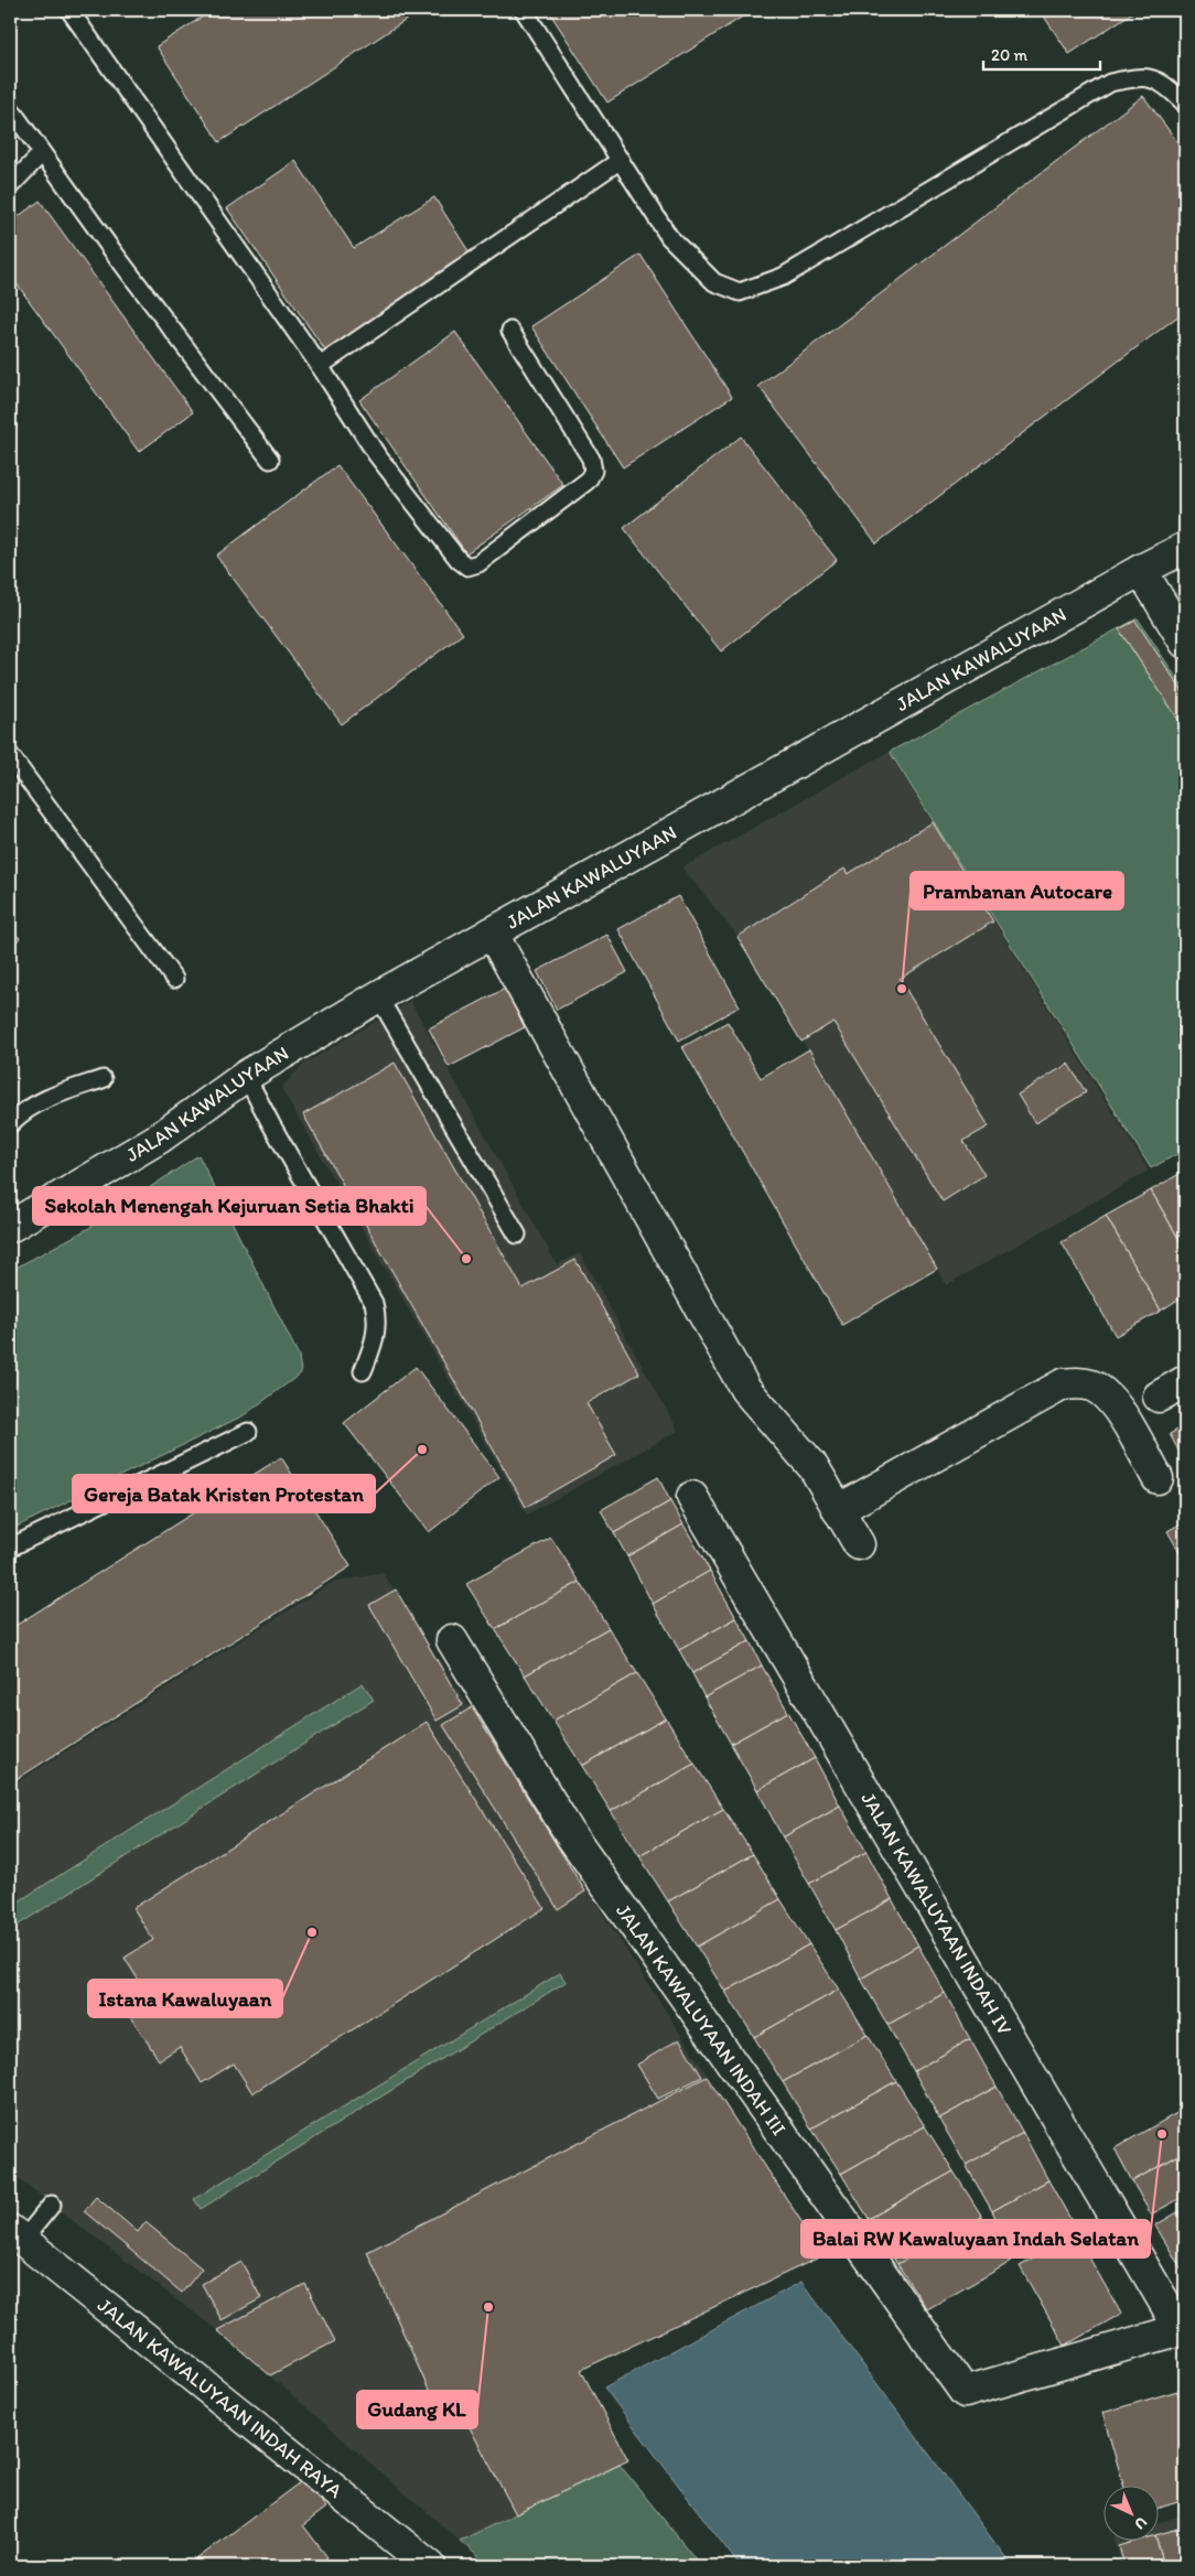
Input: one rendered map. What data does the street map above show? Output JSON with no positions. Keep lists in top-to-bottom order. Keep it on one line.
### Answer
{"streets":{"street":["JALAN KAWALUYAAN","JALAN KAWALUYAAN INDAH IV","JALAN KAWALUYAAN INDAH III","JALAN KAWALUYAAN INDAH RAYA"]},"crossings":[["JALAN KAWALUYAAN INDAH IV","JALAN KAWALUYAAN INDAH III"]],"places":["Prambanan Autocare","Sekolah Menengah Kejuruan Setia Bhakti","Gereja Batak Kristen Protestan","Istana Kawaluyaan","Balai RW Kawaluyaan Indah Selatan","Gudang KL"],"scale_bar":"20 m","north":"bottom right"}
